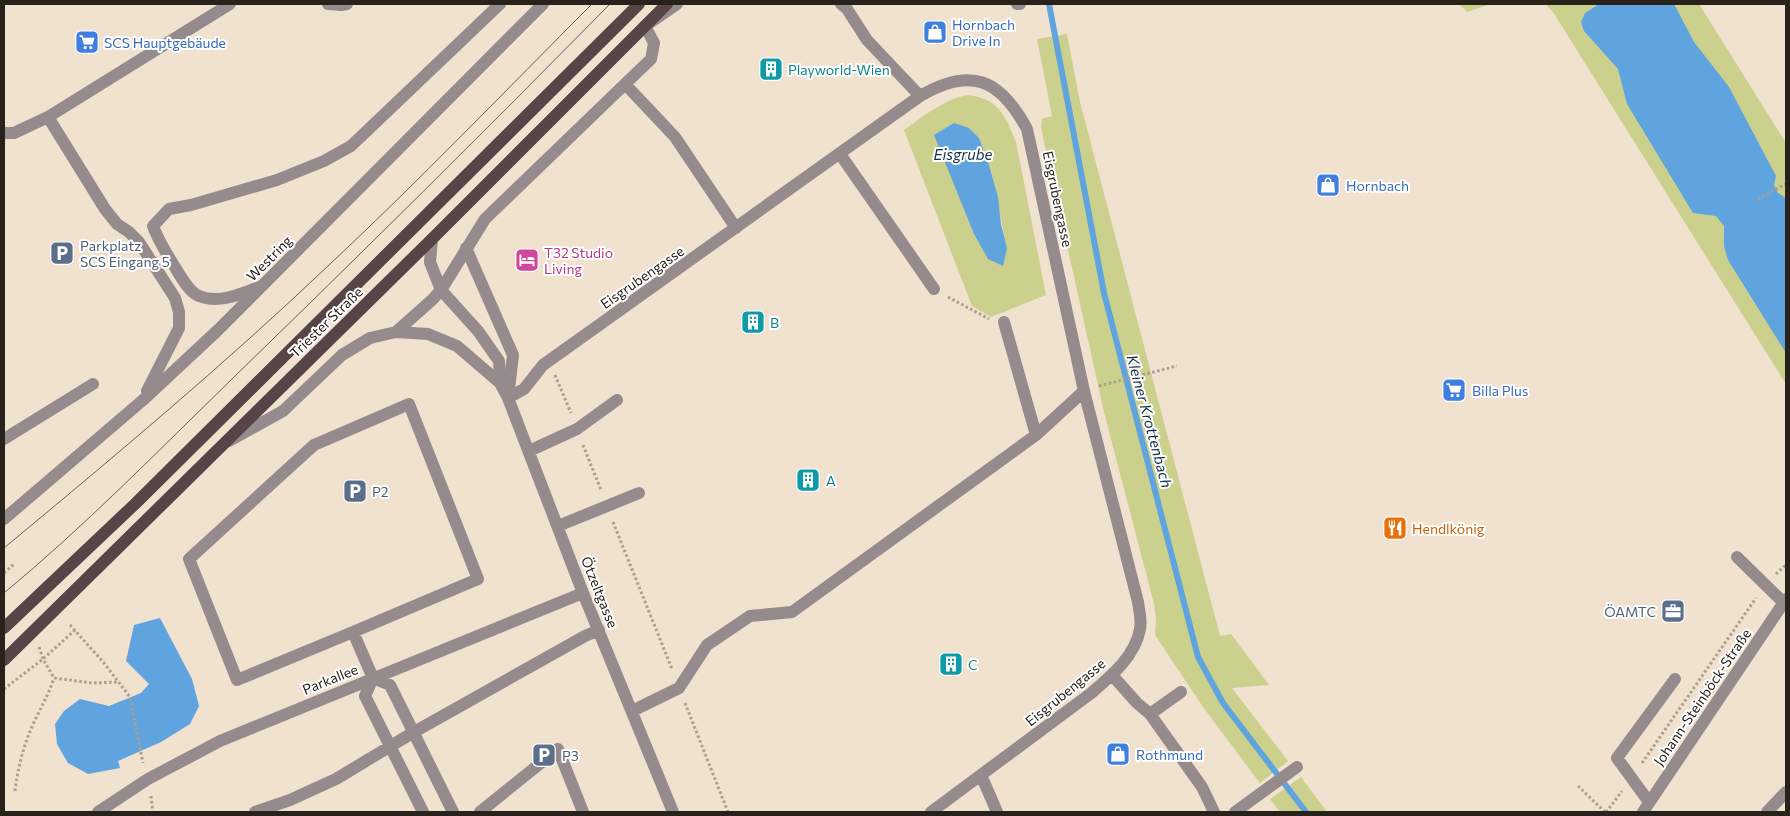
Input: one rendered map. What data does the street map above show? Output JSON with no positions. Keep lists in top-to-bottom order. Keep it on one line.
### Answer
{"streets":{"main road":["Triester Straße"],"street":["Eisgrubengasse","Westring","Ötzeltgasse","Parkallee","Johann-Steinböck-Straße"]},"crossings":[["Eisgrubengasse","Ötzeltgasse"],["Triester Straße","Ötzeltgasse"],["Ötzeltgasse","Parkallee"]],"water":["Eisgrube","Kleiner Krottenbach"],"places":{"shop":["Hornbach Drive In","Hornbach","Rothmund"],"supermarket":["SCS Hauptgebäude","Billa Plus"],"building":["Playworld-Wien","B","A","C"],"parking":["Parkplatz SCS Eingang 5","P2","P3"],"hotel":["T32 Studio Living"],"restaurant":["Hendlkönig"],"office":["ÖAMTC"]}}
